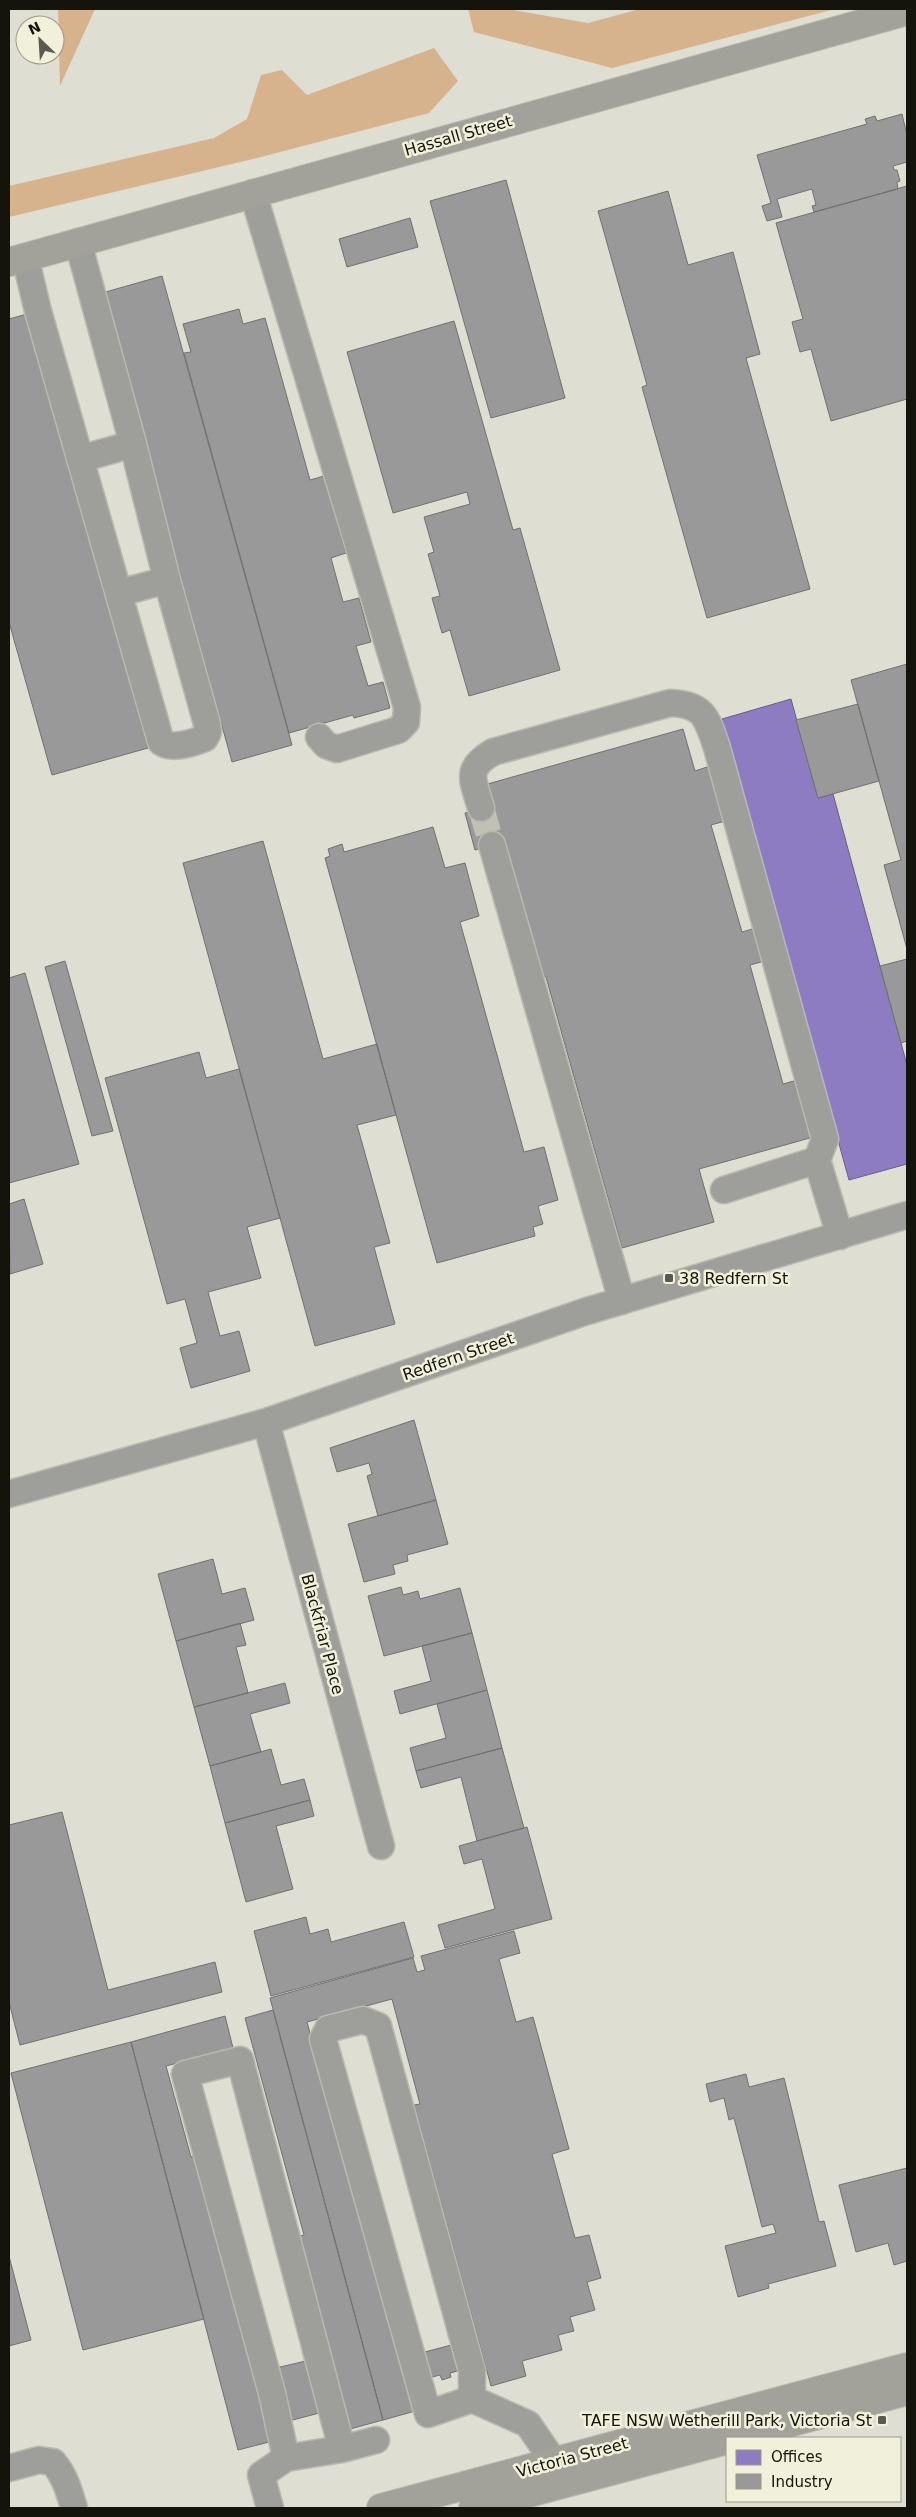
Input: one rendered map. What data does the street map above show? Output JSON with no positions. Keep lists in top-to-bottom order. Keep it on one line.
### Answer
{"streets":{"main road":["Hassall Street","Victoria Street"],"street":["Redfern Street","Blackfriar Place"]},"crossings":[["Redfern Street","Blackfriar Place"]],"places":{"transit":["38 Redfern St","TAFE NSW Wetherill Park, Victoria St"]},"legend":["Offices","Industry"],"north":"top left"}
